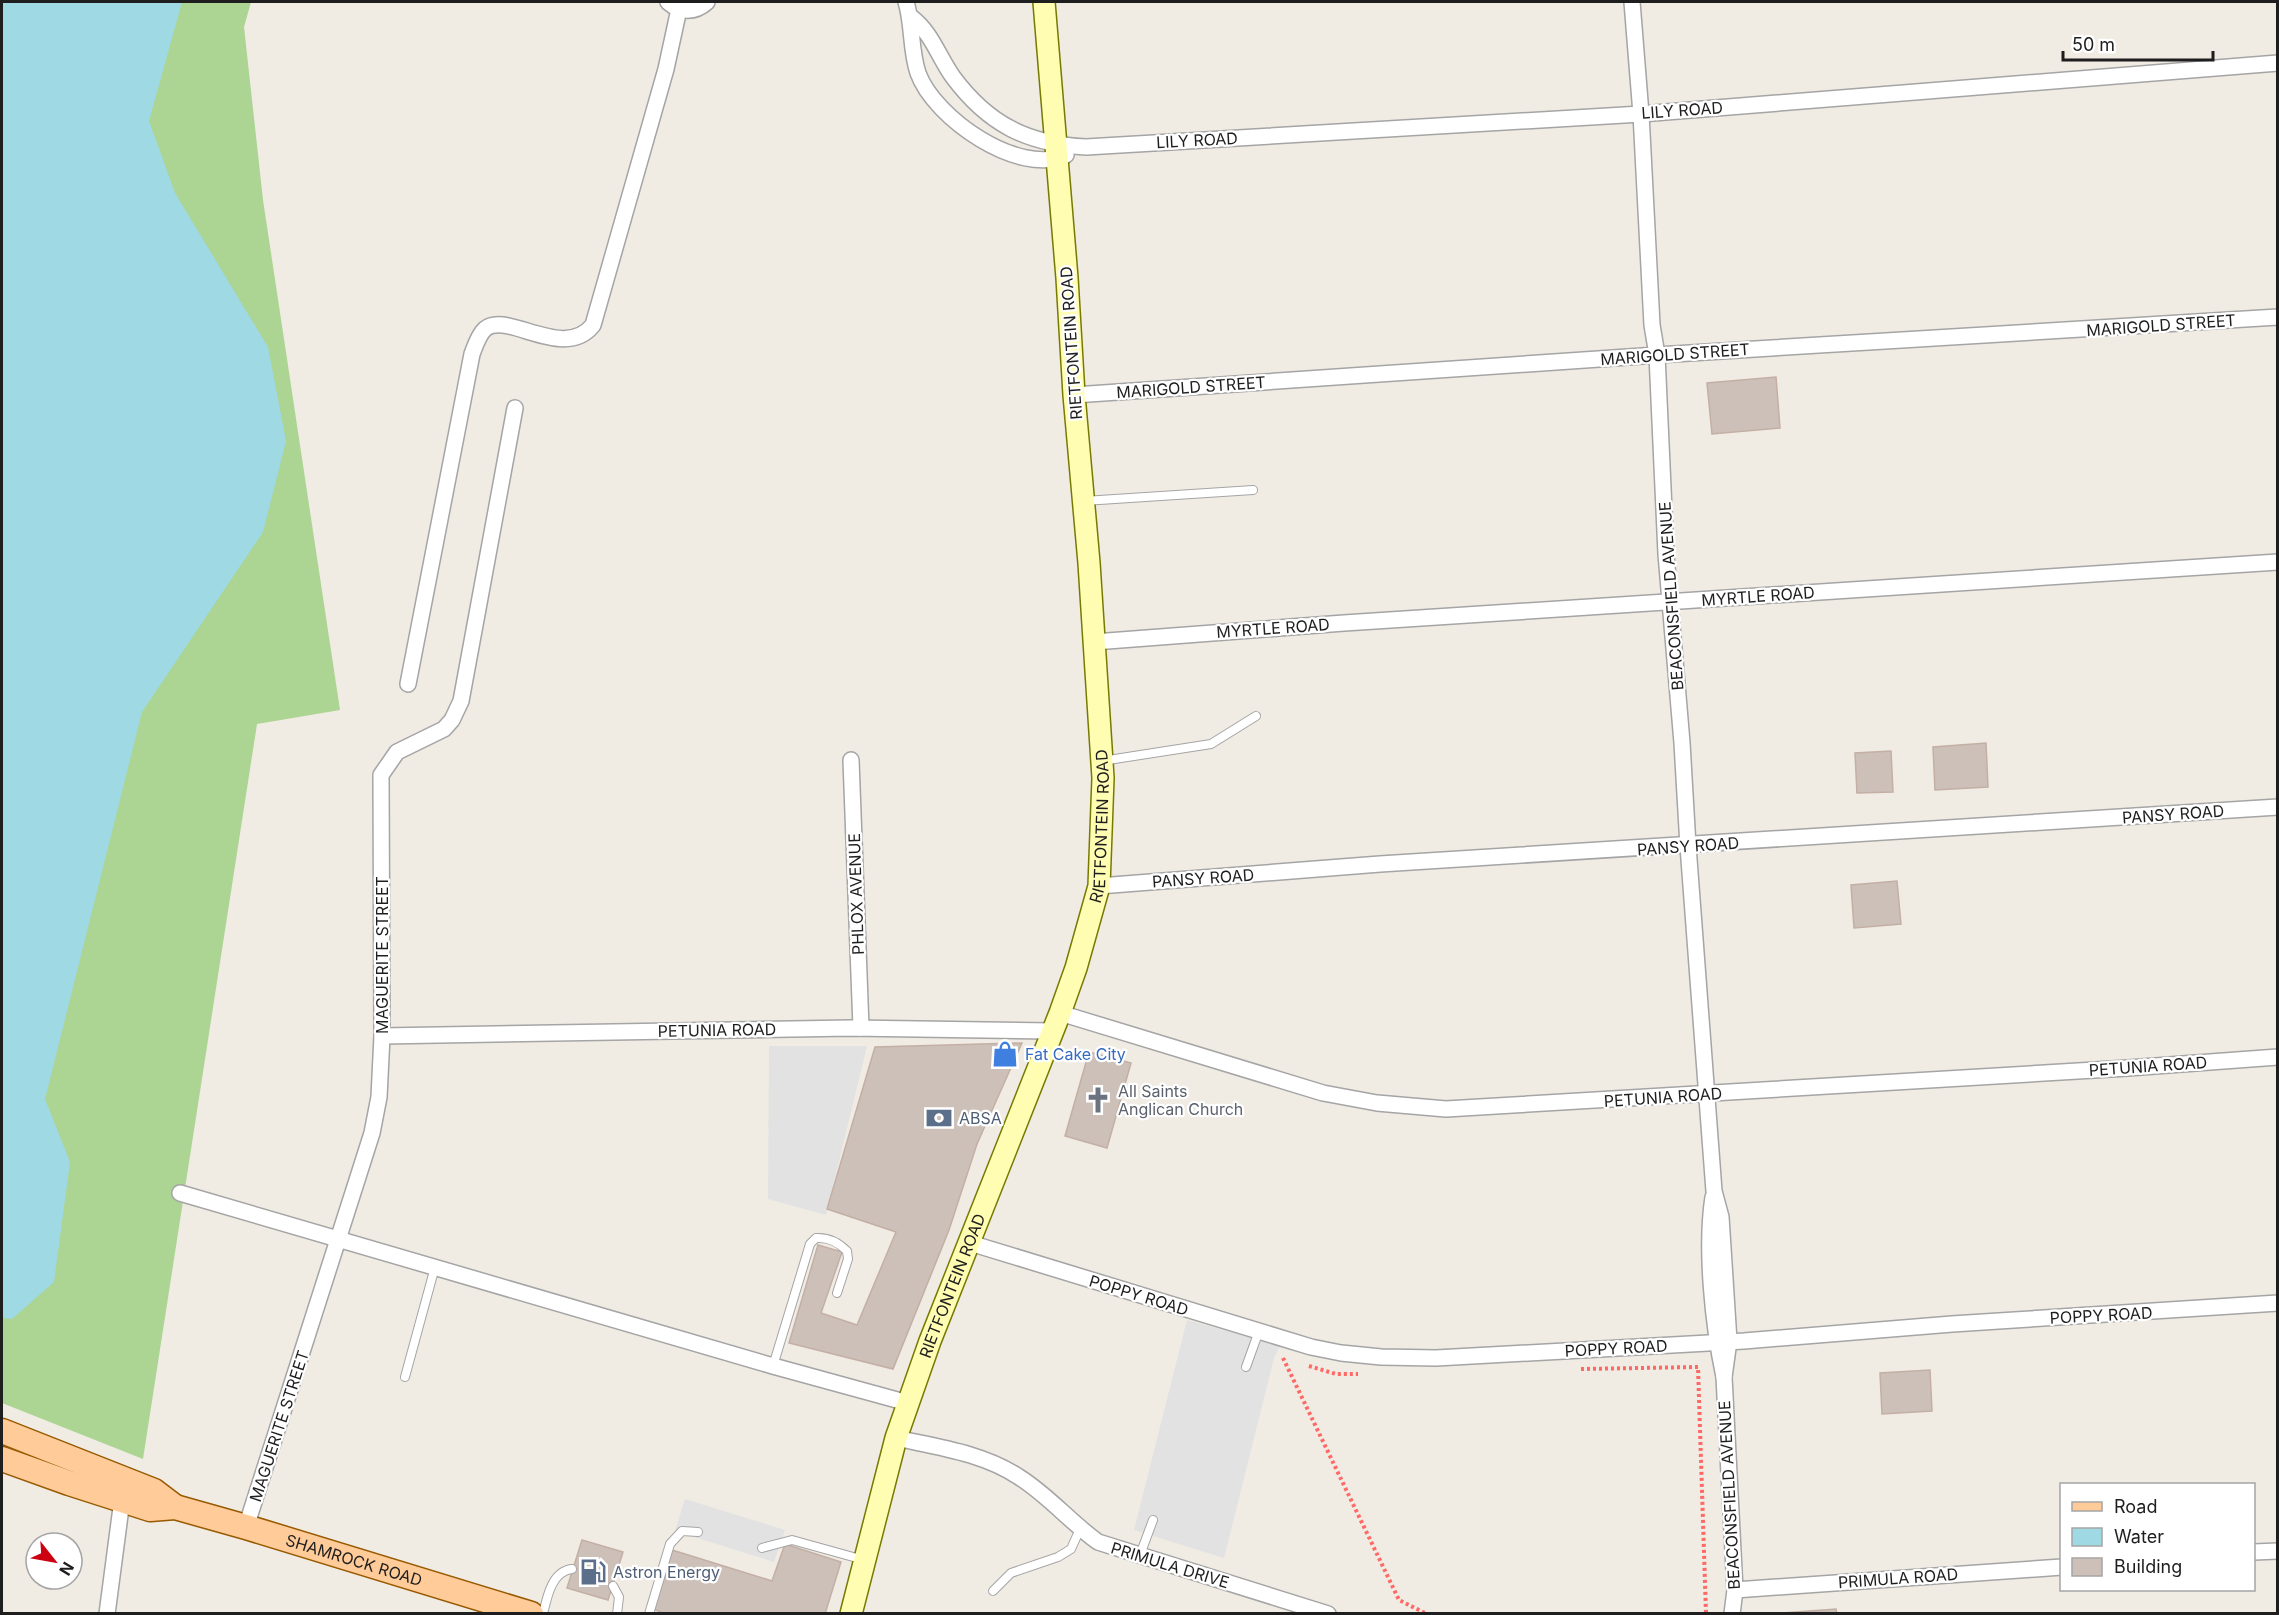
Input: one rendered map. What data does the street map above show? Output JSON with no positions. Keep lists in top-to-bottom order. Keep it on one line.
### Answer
{"streets":{"main road":["SHAMROCK ROAD"],"street":["LILY ROAD","MARIGOLD STREET","RIETFONTEIN ROAD","BEACONSFIELD AVENUE","MYRTLE ROAD","PANSY ROAD","PHLOX AVENUE","MAGUERITE STREET","PETUNIA ROAD","POPPY ROAD","PRIMULA DRIVE","PRIMULA ROAD"]},"crossings":[["LILY ROAD","RIETFONTEIN ROAD"],["LILY ROAD","BEACONSFIELD AVENUE"],["MARIGOLD STREET","RIETFONTEIN ROAD"],["MARIGOLD STREET","BEACONSFIELD AVENUE"],["RIETFONTEIN ROAD","MYRTLE ROAD"],["RIETFONTEIN ROAD","PANSY ROAD"],["RIETFONTEIN ROAD","PETUNIA ROAD"],["RIETFONTEIN ROAD","POPPY ROAD"],["RIETFONTEIN ROAD","PRIMULA DRIVE"],["BEACONSFIELD AVENUE","MYRTLE ROAD"],["BEACONSFIELD AVENUE","PANSY ROAD"],["BEACONSFIELD AVENUE","PETUNIA ROAD"],["BEACONSFIELD AVENUE","POPPY ROAD"],["BEACONSFIELD AVENUE","PRIMULA ROAD"],["PHLOX AVENUE","PETUNIA ROAD"],["MAGUERITE STREET","PETUNIA ROAD"],["MAGUERITE STREET","SHAMROCK ROAD"]],"places":{"shop":["Fat Cake City"],"church":["All Saints Anglican Church"],"bank":["ABSA"],"fuel station":["Astron Energy"]},"legend":["Road","Water","Building"],"scale_bar":"50 m","north":"bottom right"}
